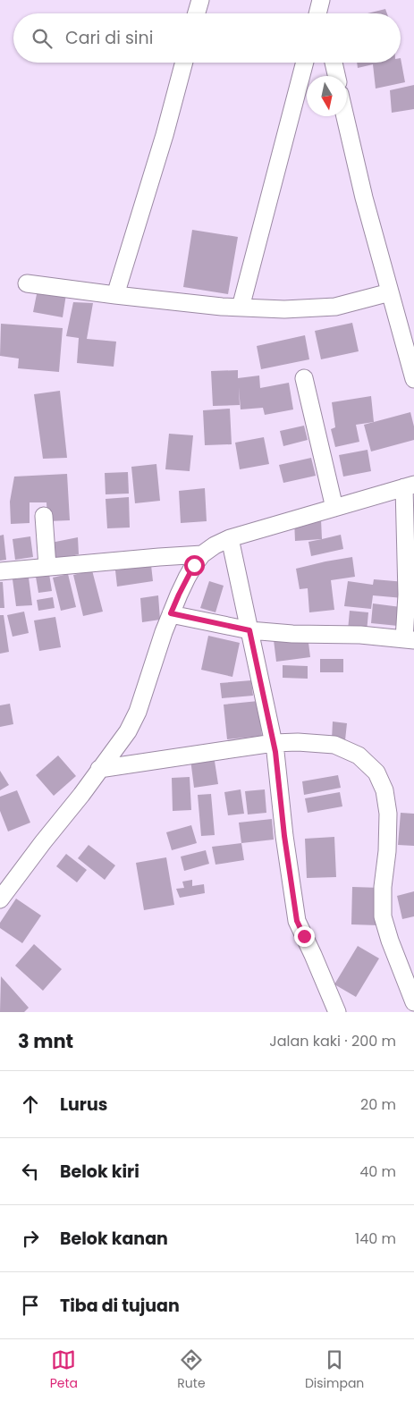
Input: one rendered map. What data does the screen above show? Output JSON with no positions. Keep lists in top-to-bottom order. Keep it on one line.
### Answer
{"north":"bottom","page":{"search":"Cari di sini","heading":["3 mnt","Jalan kaki · 200 m"],"list":[["Lurus","20 m"],["Belok kiri","40 m"],["Belok kanan","140 m"],"Tiba di tujuan"],"nav":["Peta","Rute","Disimpan"]}}
